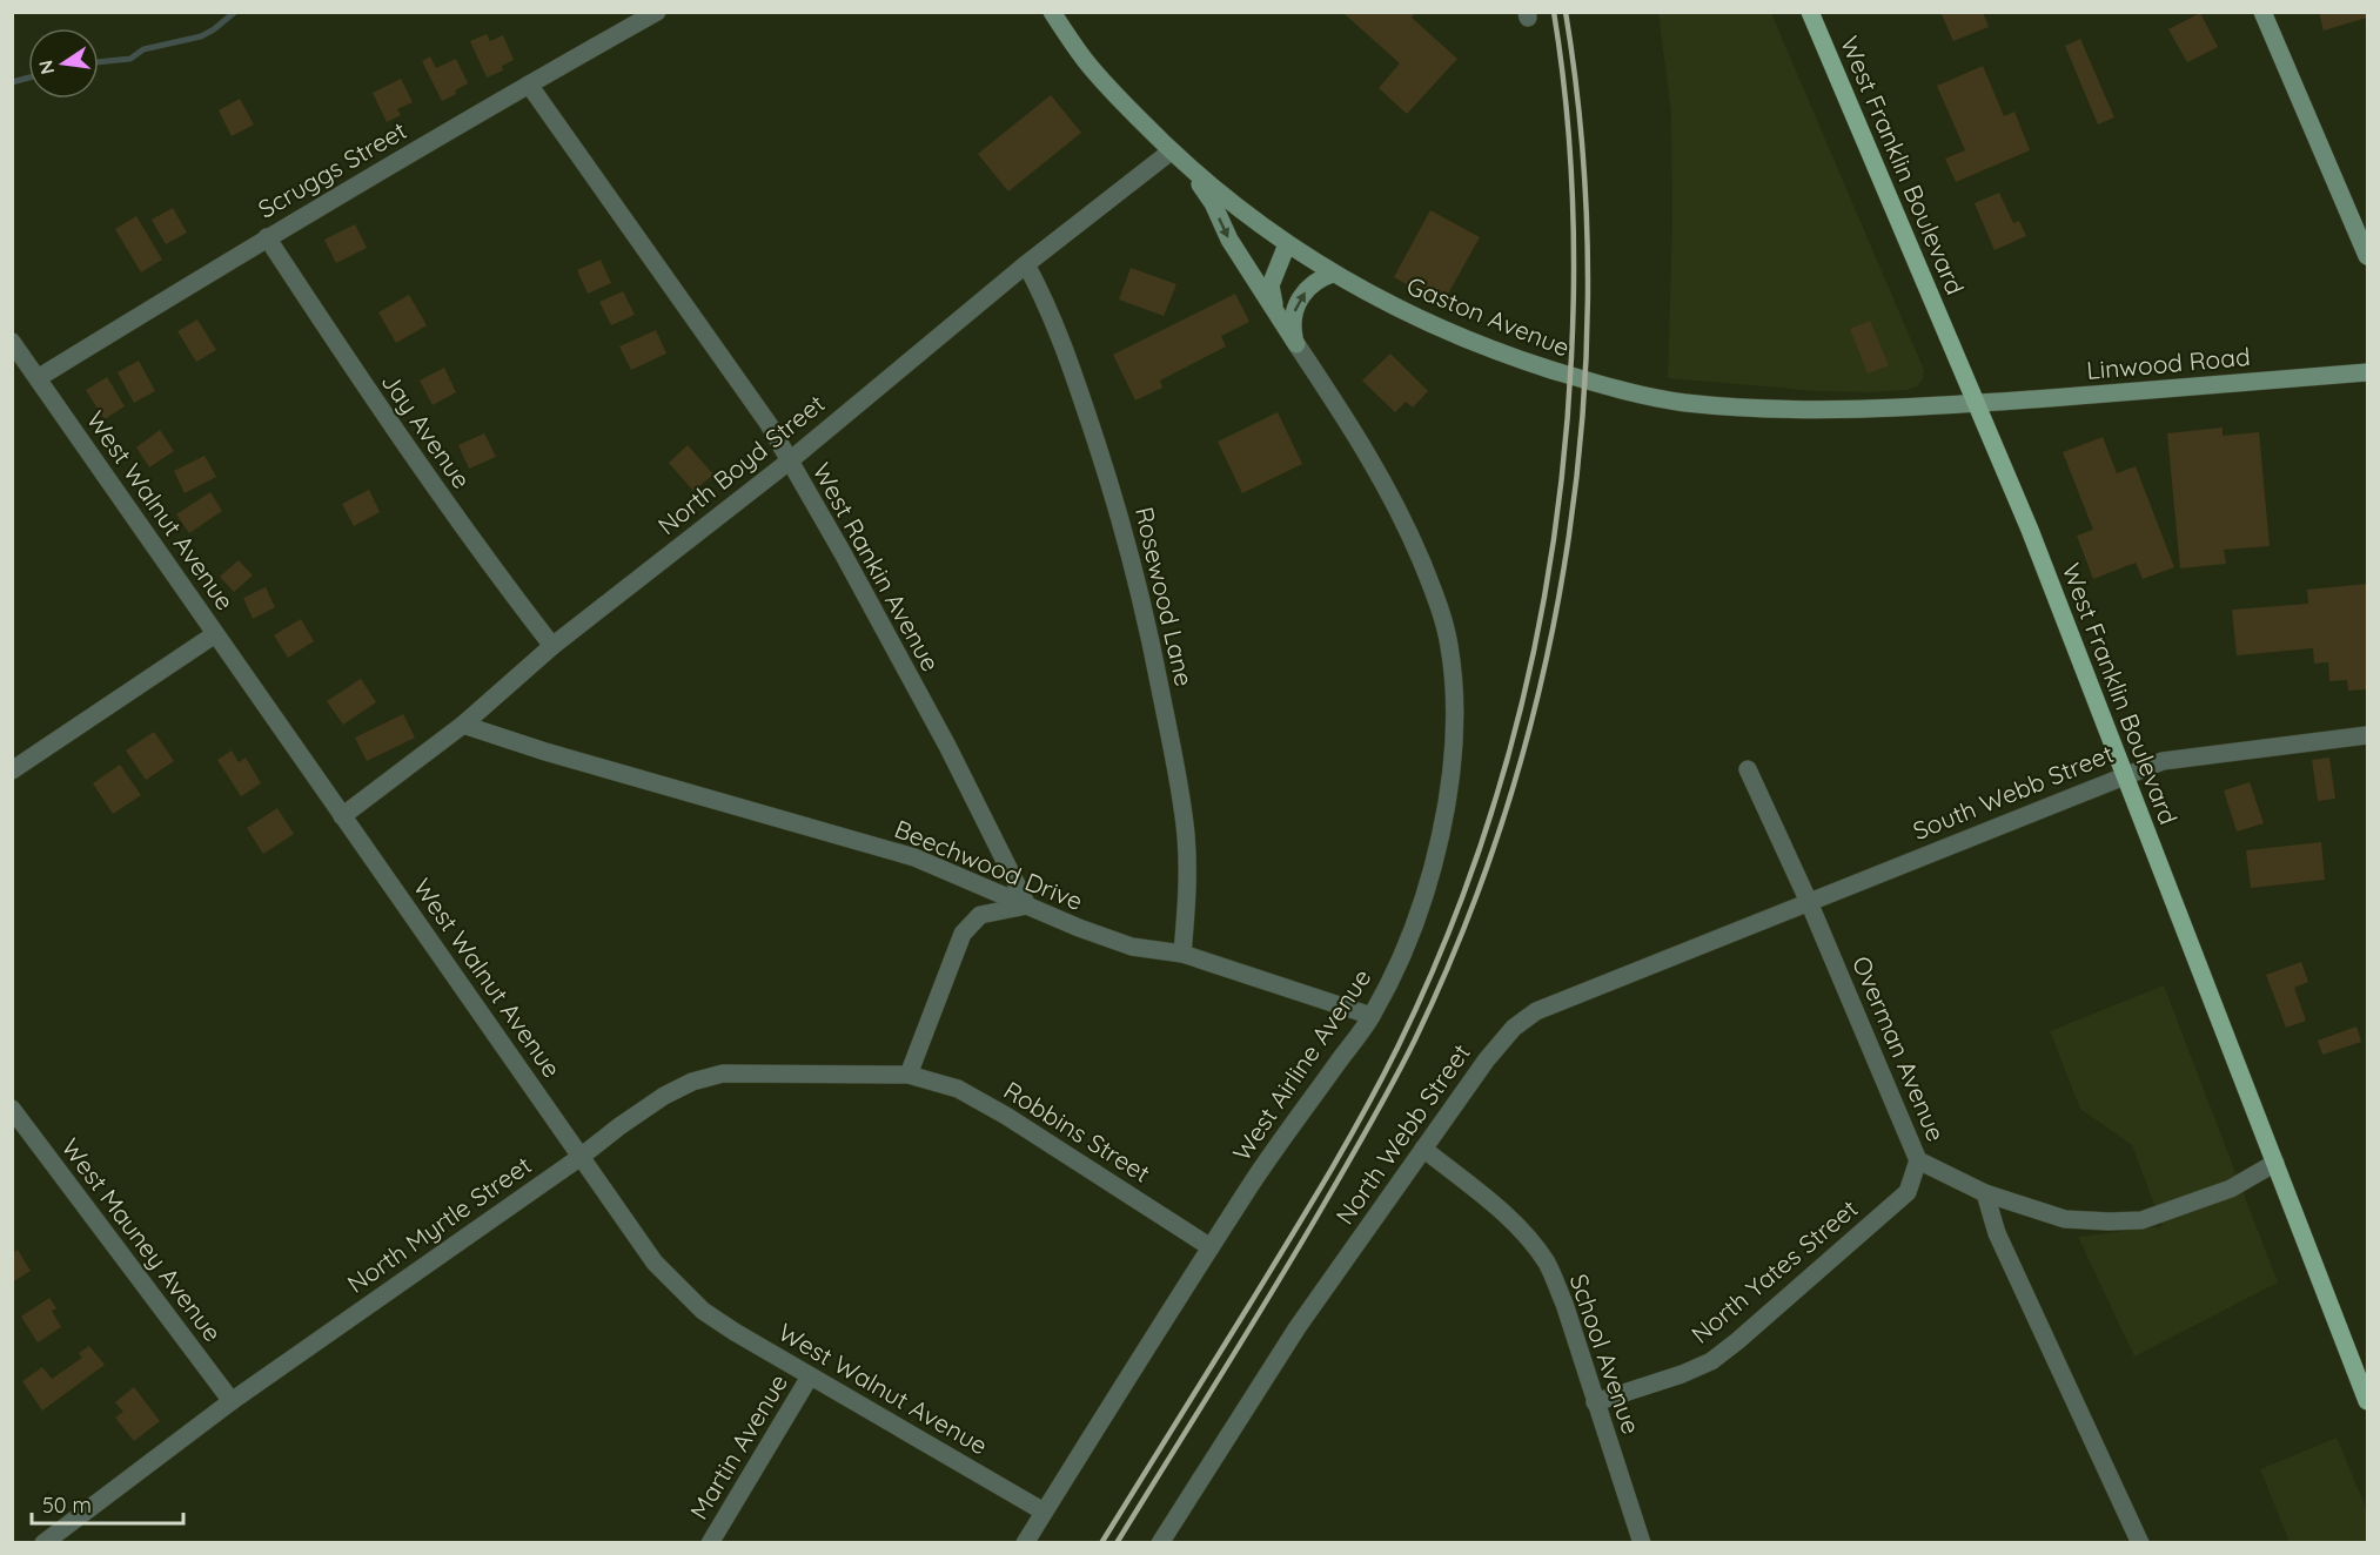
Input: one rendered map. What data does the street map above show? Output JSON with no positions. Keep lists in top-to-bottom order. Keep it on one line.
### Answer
{"streets":{"main road":["West Franklin Boulevard","Gaston Avenue","Linwood Road"],"street":["Scruggs Street","Jay Avenue","North Boyd Street","West Walnut Avenue","West Rankin Avenue","Rosewood Lane","South Webb Street","Beechwood Drive","Overman Avenue","West Airline Avenue","Robbins Street","North Webb Street","North Myrtle Street","West Mauney Avenue","North Yates Street","School Avenue","Martin Avenue"]},"crossings":[["West Franklin Boulevard","Gaston Avenue"],["West Franklin Boulevard","Linwood Road"],["West Franklin Boulevard","South Webb Street"],["West Franklin Boulevard","Overman Avenue"],["Scruggs Street","Jay Avenue"],["Scruggs Street","West Walnut Avenue"],["Scruggs Street","West Rankin Avenue"],["Gaston Avenue","Linwood Road"],["Gaston Avenue","North Boyd Street"],["Jay Avenue","North Boyd Street"],["North Boyd Street","West Walnut Avenue"],["North Boyd Street","West Rankin Avenue"],["North Boyd Street","Rosewood Lane"],["North Boyd Street","Beechwood Drive"],["West Walnut Avenue","West Airline Avenue"],["West Walnut Avenue","North Myrtle Street"],["West Walnut Avenue","Martin Avenue"],["West Rankin Avenue","Beechwood Drive"],["Rosewood Lane","Beechwood Drive"],["South Webb Street","Overman Avenue"],["South Webb Street","North Webb Street"],["Beechwood Drive","West Airline Avenue"],["Overman Avenue","North Webb Street"],["Overman Avenue","North Yates Street"],["West Airline Avenue","Robbins Street"],["Robbins Street","North Myrtle Street"],["North Webb Street","School Avenue"],["North Myrtle Street","West Mauney Avenue"],["North Yates Street","School Avenue"]],"scale_bar":"50 m","north":"left"}
